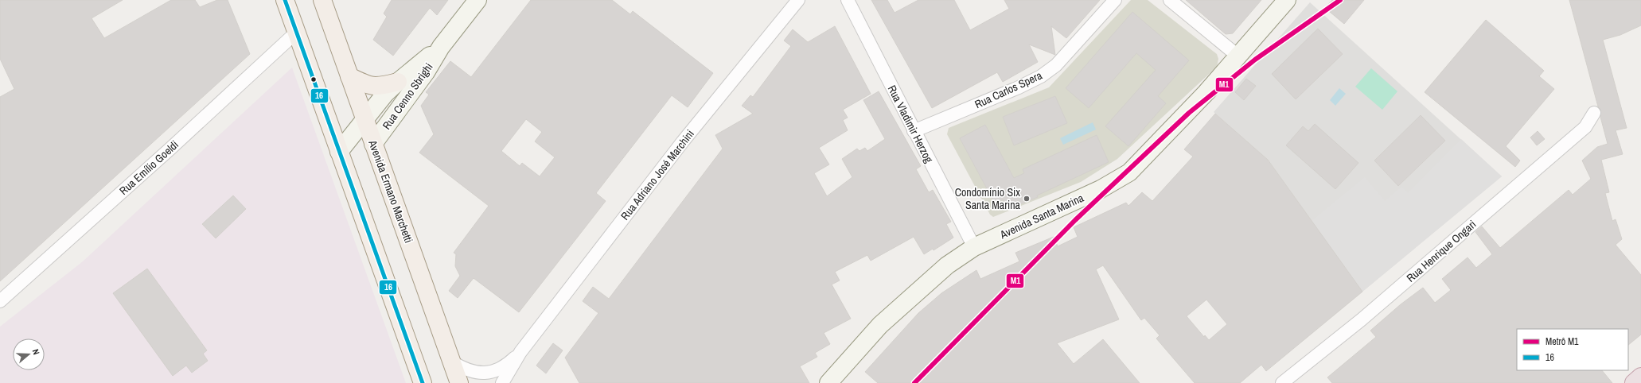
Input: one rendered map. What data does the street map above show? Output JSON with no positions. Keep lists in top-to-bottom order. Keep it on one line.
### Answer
{"streets":{"main road":["Avenida Ermano Marchetti"],"street":["Rua Carlos Spera","Rua Cenno Sbrighi","Rua Vladimir Herzog","Rua Emílio Goeldi","Rua Adriano José Marchini","Avenida Santa Marina","Rua Henrique Ongari"]},"crossings":[["Rua Carlos Spera","Rua Vladimir Herzog"],["Rua Cenno Sbrighi","Avenida Ermano Marchetti"],["Rua Vladimir Herzog","Avenida Santa Marina"],["Rua Adriano José Marchini","Avenida Ermano Marchetti"]],"places":["Condomínio Six Santa Marina"],"lines":["metro line M1","transit line 16"],"legend":["Metrô M1","16"],"north":"right"}
